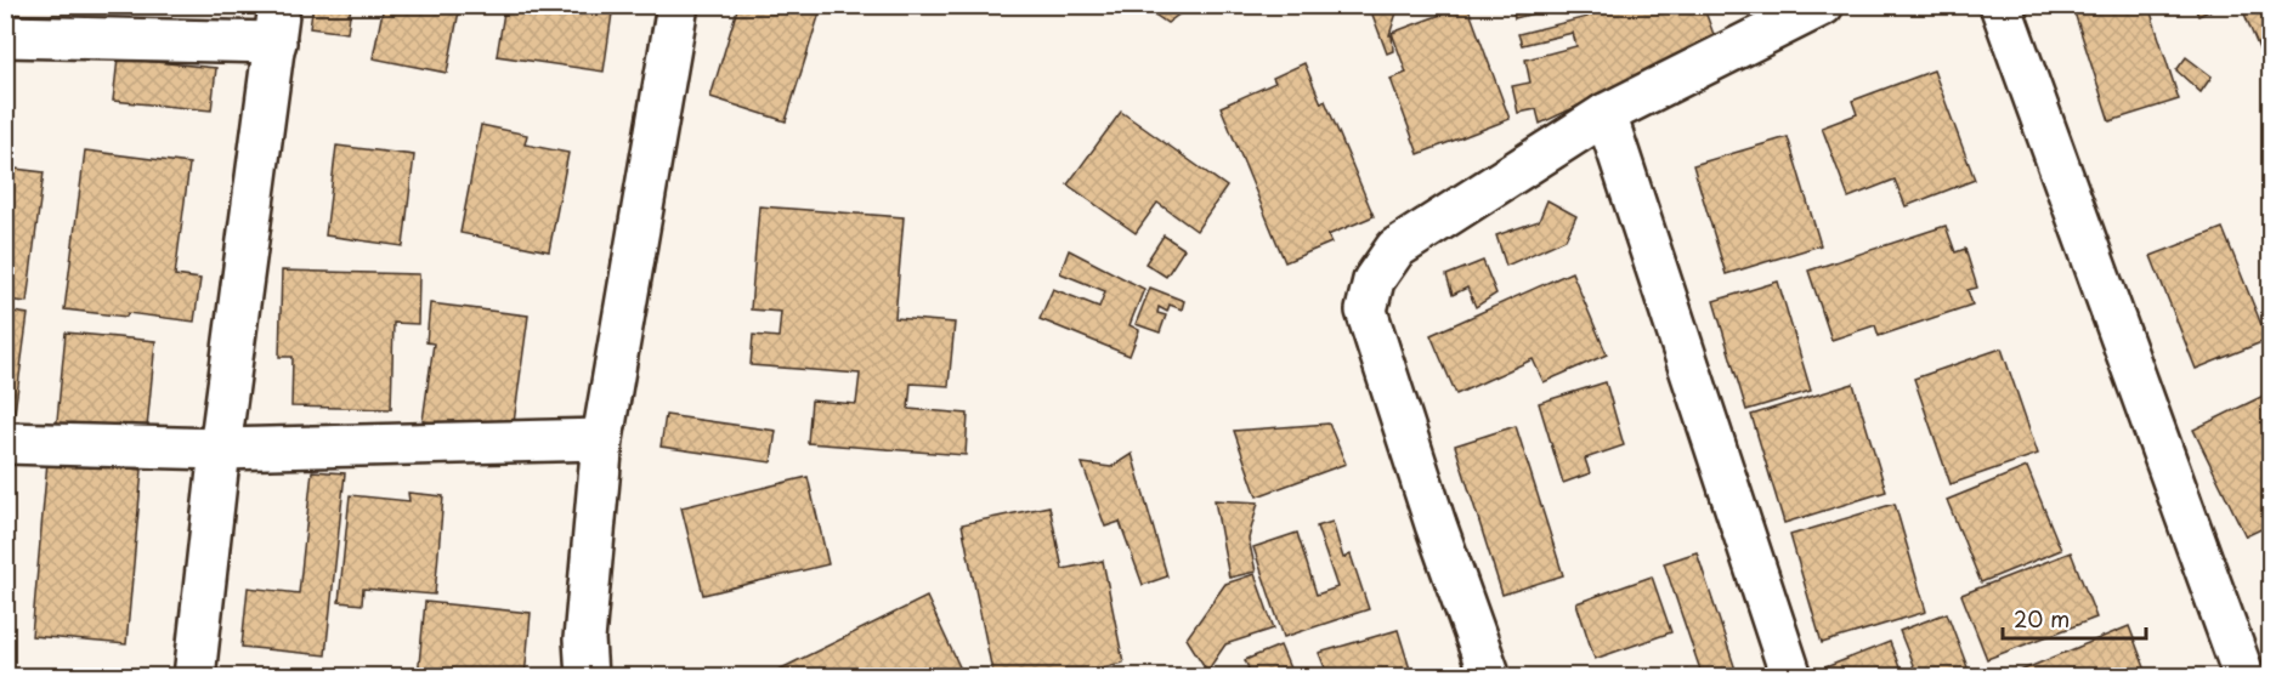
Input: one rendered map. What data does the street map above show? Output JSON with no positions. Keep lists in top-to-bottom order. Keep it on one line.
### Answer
{"scale_bar":"20 m"}
